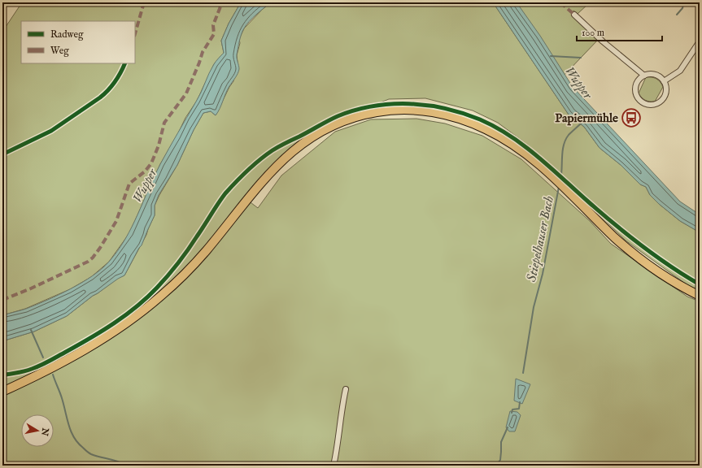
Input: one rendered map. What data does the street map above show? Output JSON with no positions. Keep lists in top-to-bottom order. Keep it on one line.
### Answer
{"water":["Wupper","Stiepelhauser Bach"],"places":{"bus stop":["Papiermühle"]},"legend":["Radweg","Weg"],"scale_bar":"100 m","north":"right"}
